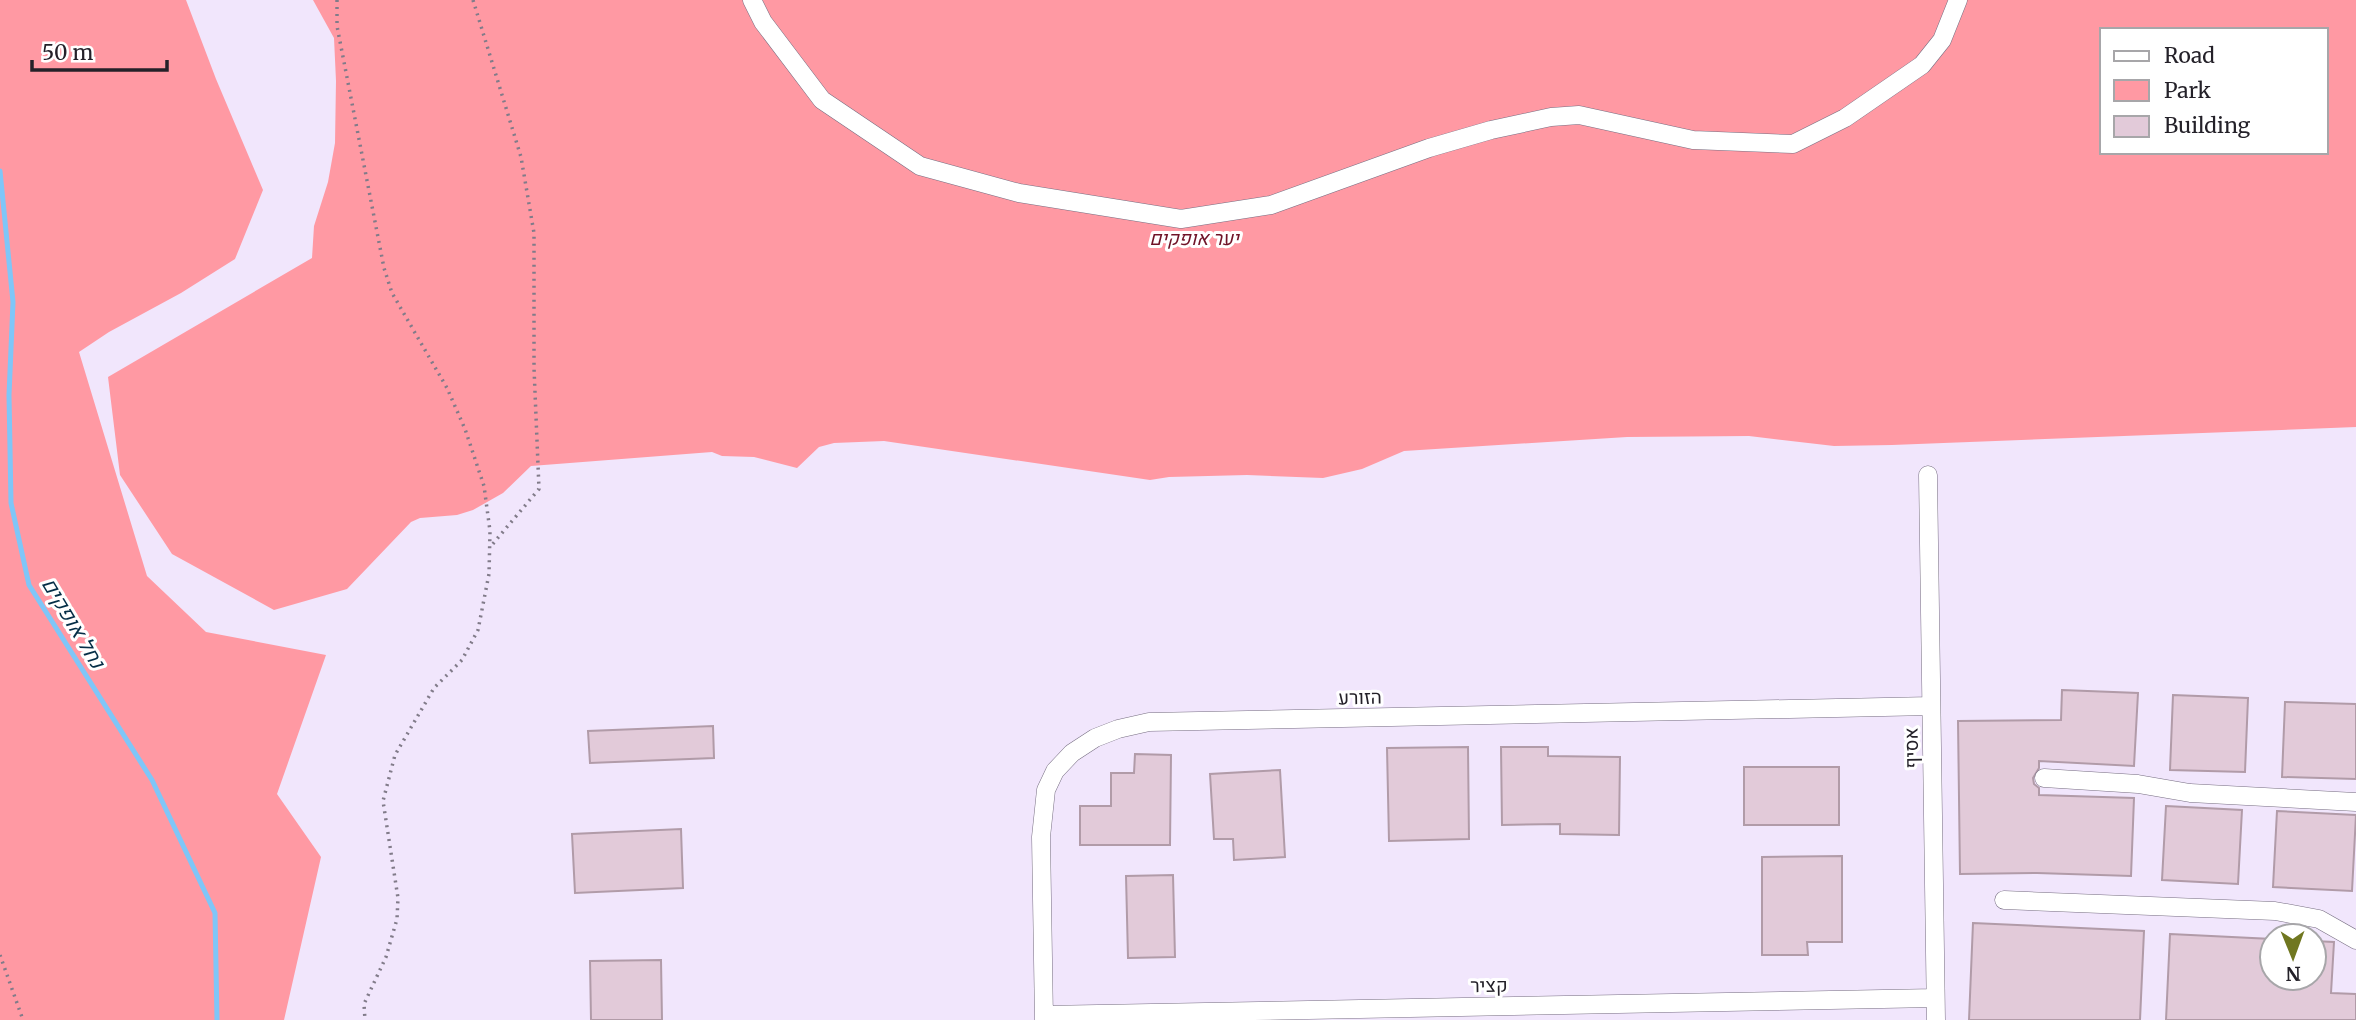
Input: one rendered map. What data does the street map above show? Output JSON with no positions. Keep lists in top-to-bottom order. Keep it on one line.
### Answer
{"streets":{"street":["הזורע","אסיף","קציר"]},"crossings":[["הזורע","אסיף"],["הזורע","קציר"],["אסיף","קציר"]],"water":["נחל אופקים"],"parks":["יער אופקים"],"legend":["Road","Park","Building"],"scale_bar":"50 m","north":"bottom"}
